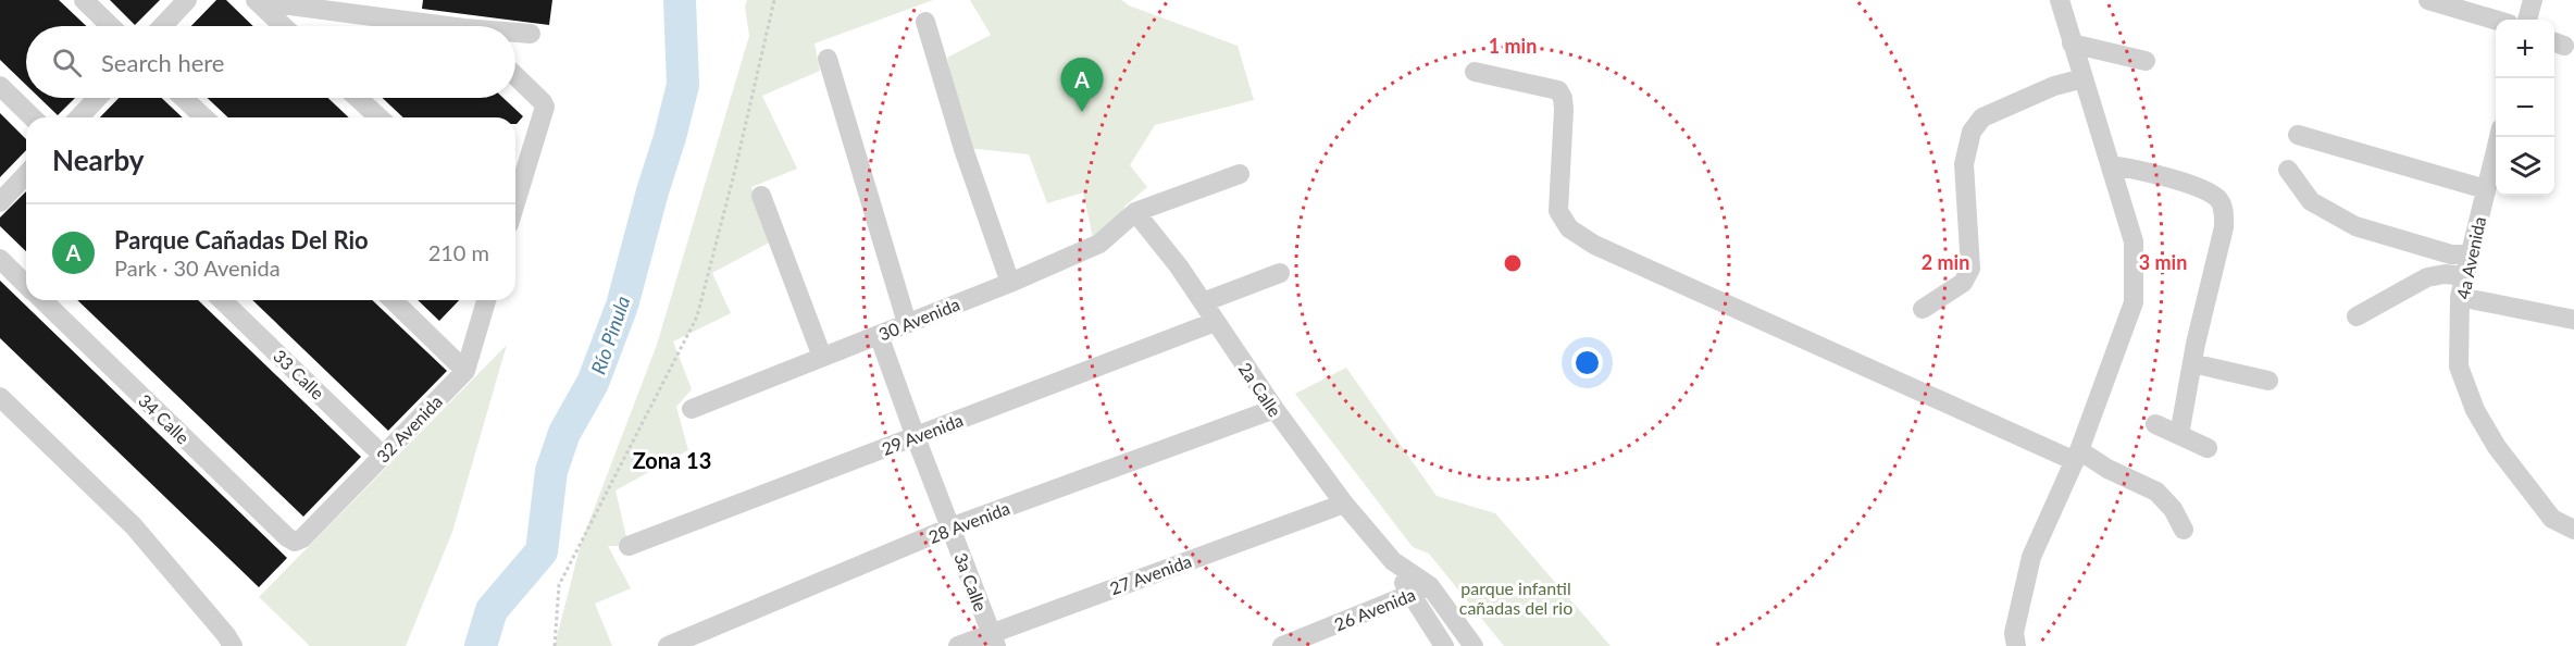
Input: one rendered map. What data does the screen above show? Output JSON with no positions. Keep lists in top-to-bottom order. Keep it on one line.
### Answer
{"streets":{"street":["4a Avenida","30 Avenida","33 Calle","2a Calle","34 Calle","32 Avenida","29 Avenida","28 Avenida","27 Avenida","3a Calle","26 Avenida"]},"crossings":[["30 Avenida","2a Calle"],["30 Avenida","3a Calle"],["33 Calle","32 Avenida"],["2a Calle","29 Avenida"],["2a Calle","28 Avenida"],["2a Calle","27 Avenida"],["2a Calle","26 Avenida"],["34 Calle","32 Avenida"],["29 Avenida","3a Calle"],["28 Avenida","3a Calle"],["27 Avenida","3a Calle"]],"districts":["Zona 13"],"water":["Río Pinula"],"parks":["parque infantil cañadas del rio"],"page":{"map_buttons":["+","−"],"search":"Search here","pins":"A","heading":"Nearby","list":[{"mark":"A","name":"Parque Cañadas Del Rio","note":"Park · 30 Avenida","value":"210 m"}]},"rings":["1 min","2 min","3 min"]}
